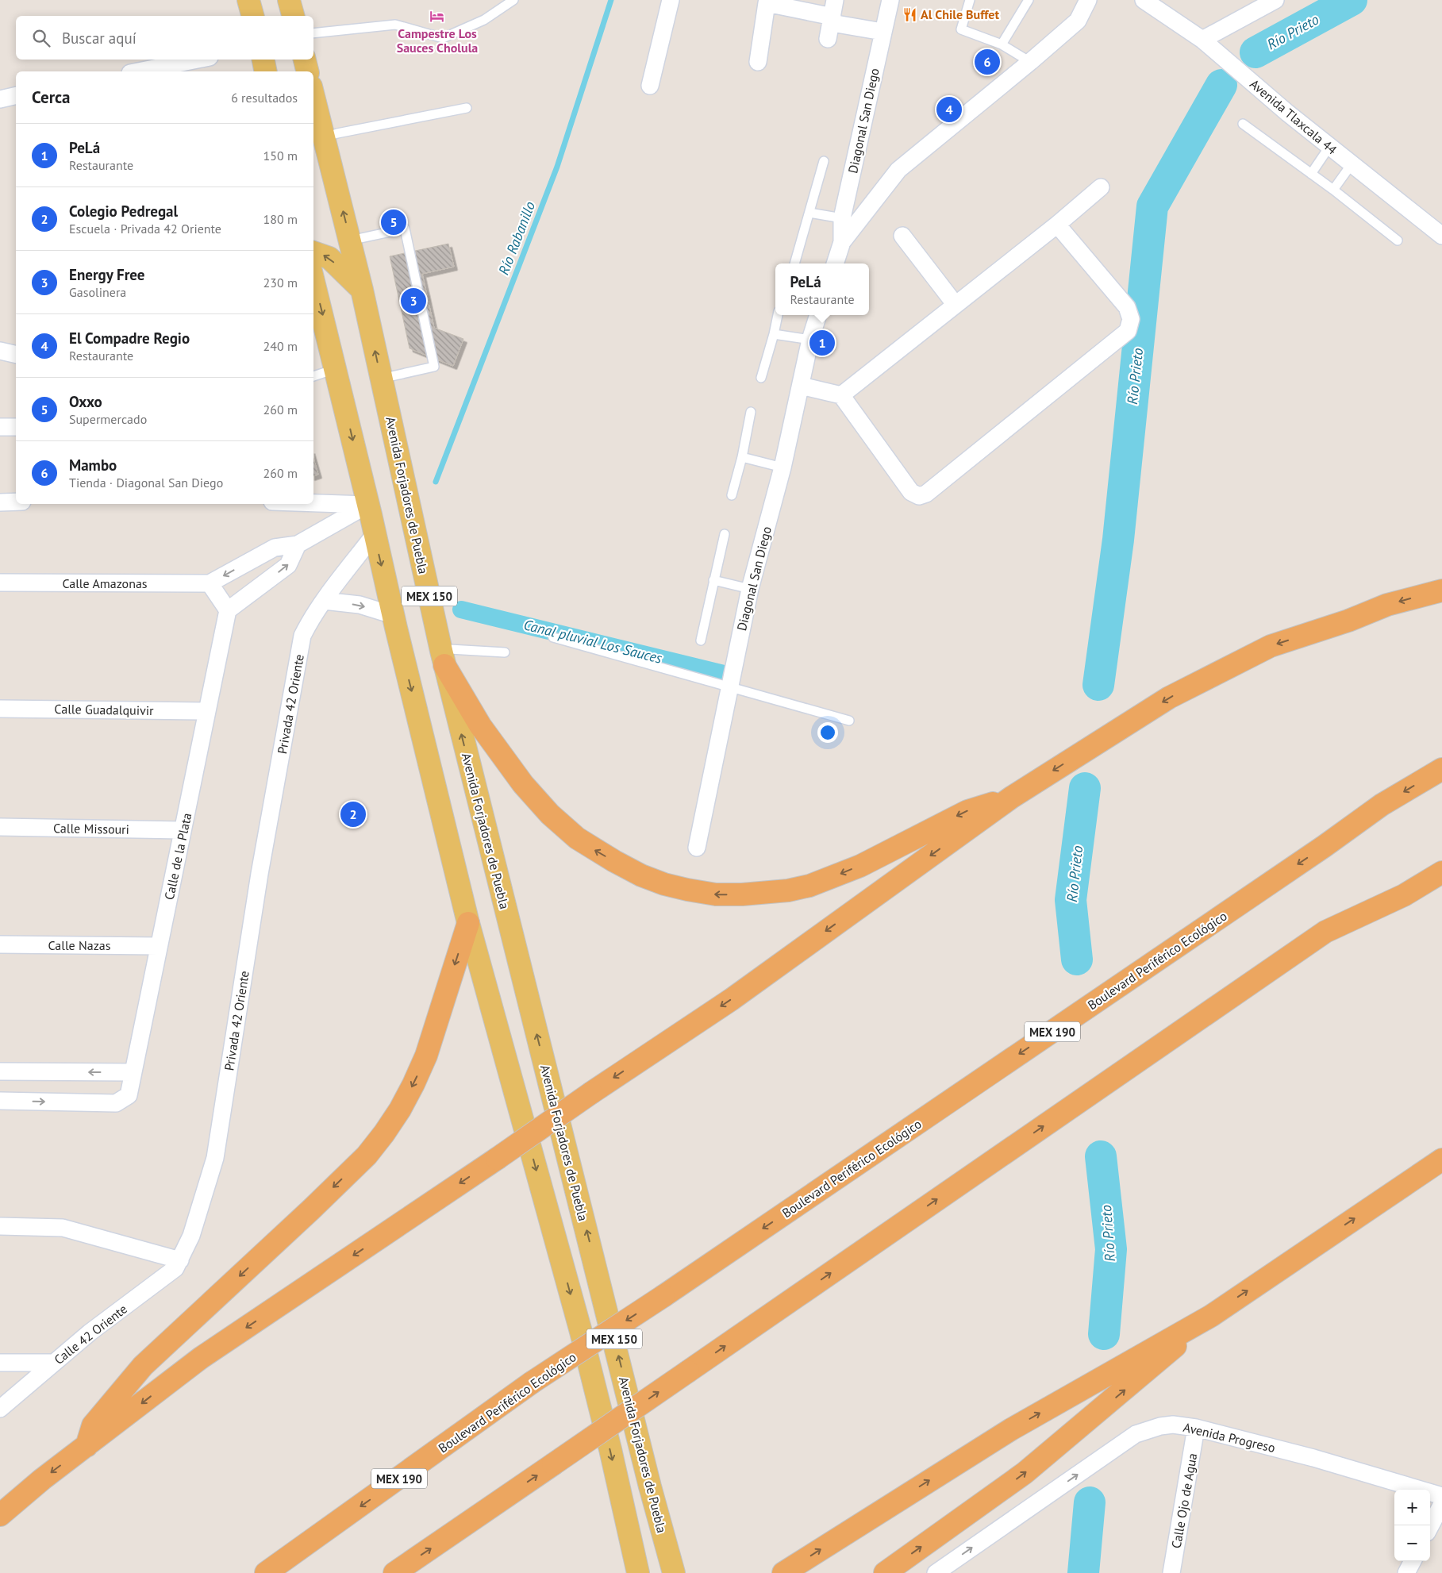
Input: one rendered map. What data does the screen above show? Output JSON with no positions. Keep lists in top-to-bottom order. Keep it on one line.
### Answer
{"streets":{"highway":["Boulevard Periférico Ecológico","MEX 190"],"main road":["Avenida Forjadores de Puebla","MEX 150"],"street":["Avenida Tlaxcala 44","Diagonal San Diego","Calle Amazonas","Privada 42 Oriente","Calle Guadalquivir","Calle Missouri","Calle de la Plata","Calle Nazas","Calle 42 Oriente","Avenida Progreso","Calle Ojo de Agua"]},"crossings":[["MEX 150","Privada 42 Oriente"],["Privada 42 Oriente","Calle 42 Oriente"],["Calle Guadalquivir","Calle de la Plata"],["Calle Missouri","Calle de la Plata"],["Calle de la Plata","Calle Nazas"],["Avenida Progreso","Calle Ojo de Agua"]],"one_way":["Avenida Progreso"],"water":["Río Prieto","Río Rabanillo","Canal pluvial Los Sauces"],"places":{"restaurant":["Al Chile Buffet"],"hotel":["Campestre Los Sauces Cholula"]},"page":{"search":"Buscar aquí","pins":["6","4","5","3","1","2"],"heading":["Cerca","6 resultados"],"list":[{"mark":"1","name":"PeLá","note":"Restaurante","value":"150 m"},{"mark":"2","name":"Colegio Pedregal","note":"Escuela · Privada 42 Oriente","value":"180 m"},{"mark":"3","name":"Energy Free","note":"Gasolinera","value":"230 m"},{"mark":"4","name":"El Compadre Regio","note":"Restaurante","value":"240 m"},{"mark":"5","name":"Oxxo","note":"Supermercado","value":"260 m"},{"mark":"6","name":"Mambo","note":"Tienda · Diagonal San Diego","value":"260 m"}],"popup":["PeLá","Restaurante"],"map_buttons":["+","−"]}}
